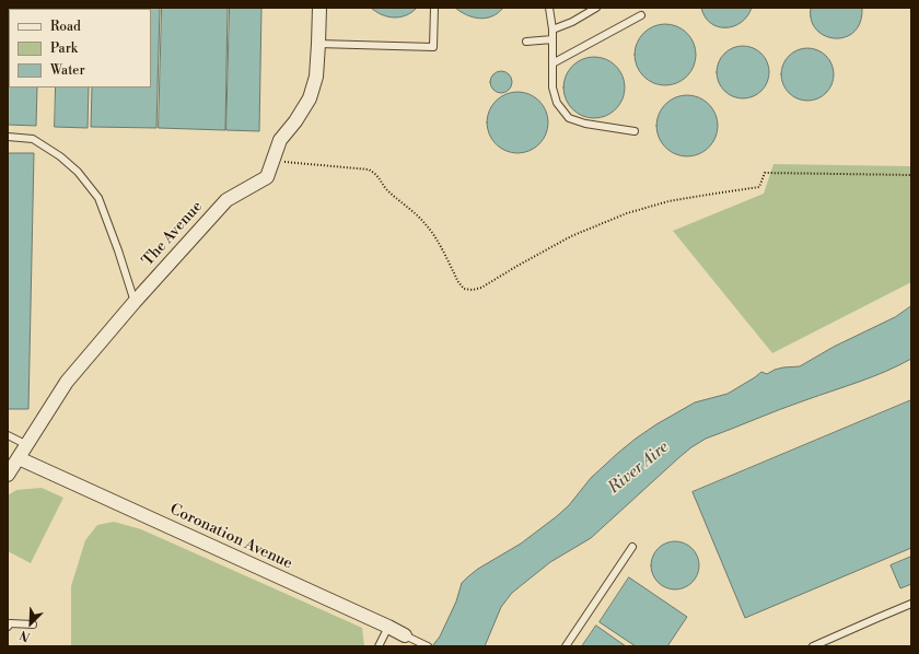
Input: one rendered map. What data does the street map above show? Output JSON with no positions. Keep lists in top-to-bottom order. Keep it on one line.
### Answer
{"streets":{"street":["The Avenue","Coronation Avenue"]},"crossings":[["The Avenue","Coronation Avenue"]],"water":["River Aire"],"legend":["Road","Park","Water"],"north":"bottom left"}
